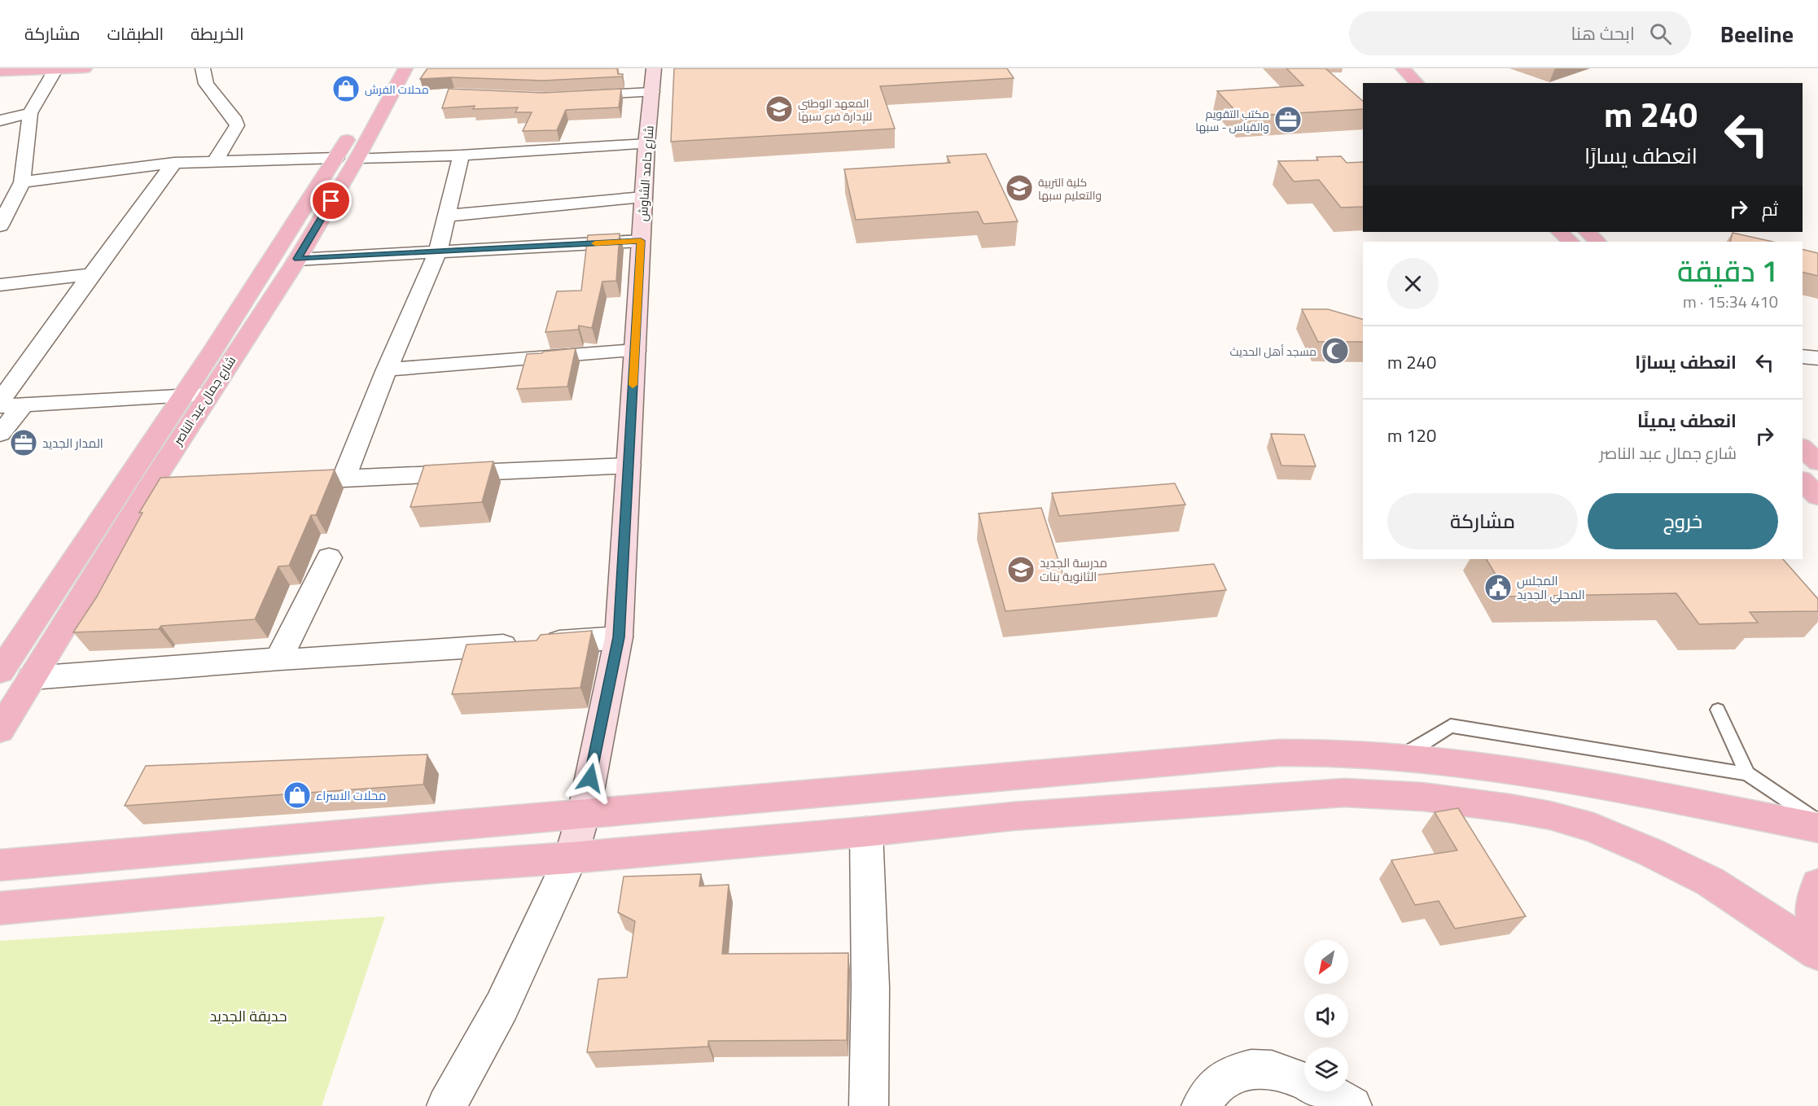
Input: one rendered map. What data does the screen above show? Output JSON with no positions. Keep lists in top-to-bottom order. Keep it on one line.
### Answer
{"streets":{"main road":["شارع جمال عبد الناصر"],"street":["شارع حامد الشاوش"]},"parks":["حديقة الجديد"],"places":{"shop":["محلات الفرش","محلات الاسراء"],"school or university":["المعهد الوطني للإدارة فرع سبها","كلية التربية والتعليم سبها","مدرسة الجديد الثانوية بنات"],"office":["مكتب التقويم والقياس - سبها","المدار الجديد"],"mosque":["مسجد أهل الحديث"],"public building":["المجلس المحلي الجديد"]},"north":"bottom left","page":{"header":"Beeline","search":"ابحث هنا","nav":["الخريطة","الطبقات","مشاركة"],"turn":["240 m","انعطف يسارًا"],"then":"ثم","heading":["1 دقيقة","410 m · 15:34"],"list":[{"name":"انعطف يسارًا","value":"240 m"},{"name":"انعطف يمينًا","note":"شارع جمال عبد الناصر","value":"120 m"}],"buttons":["خروج","مشاركة"]}}
